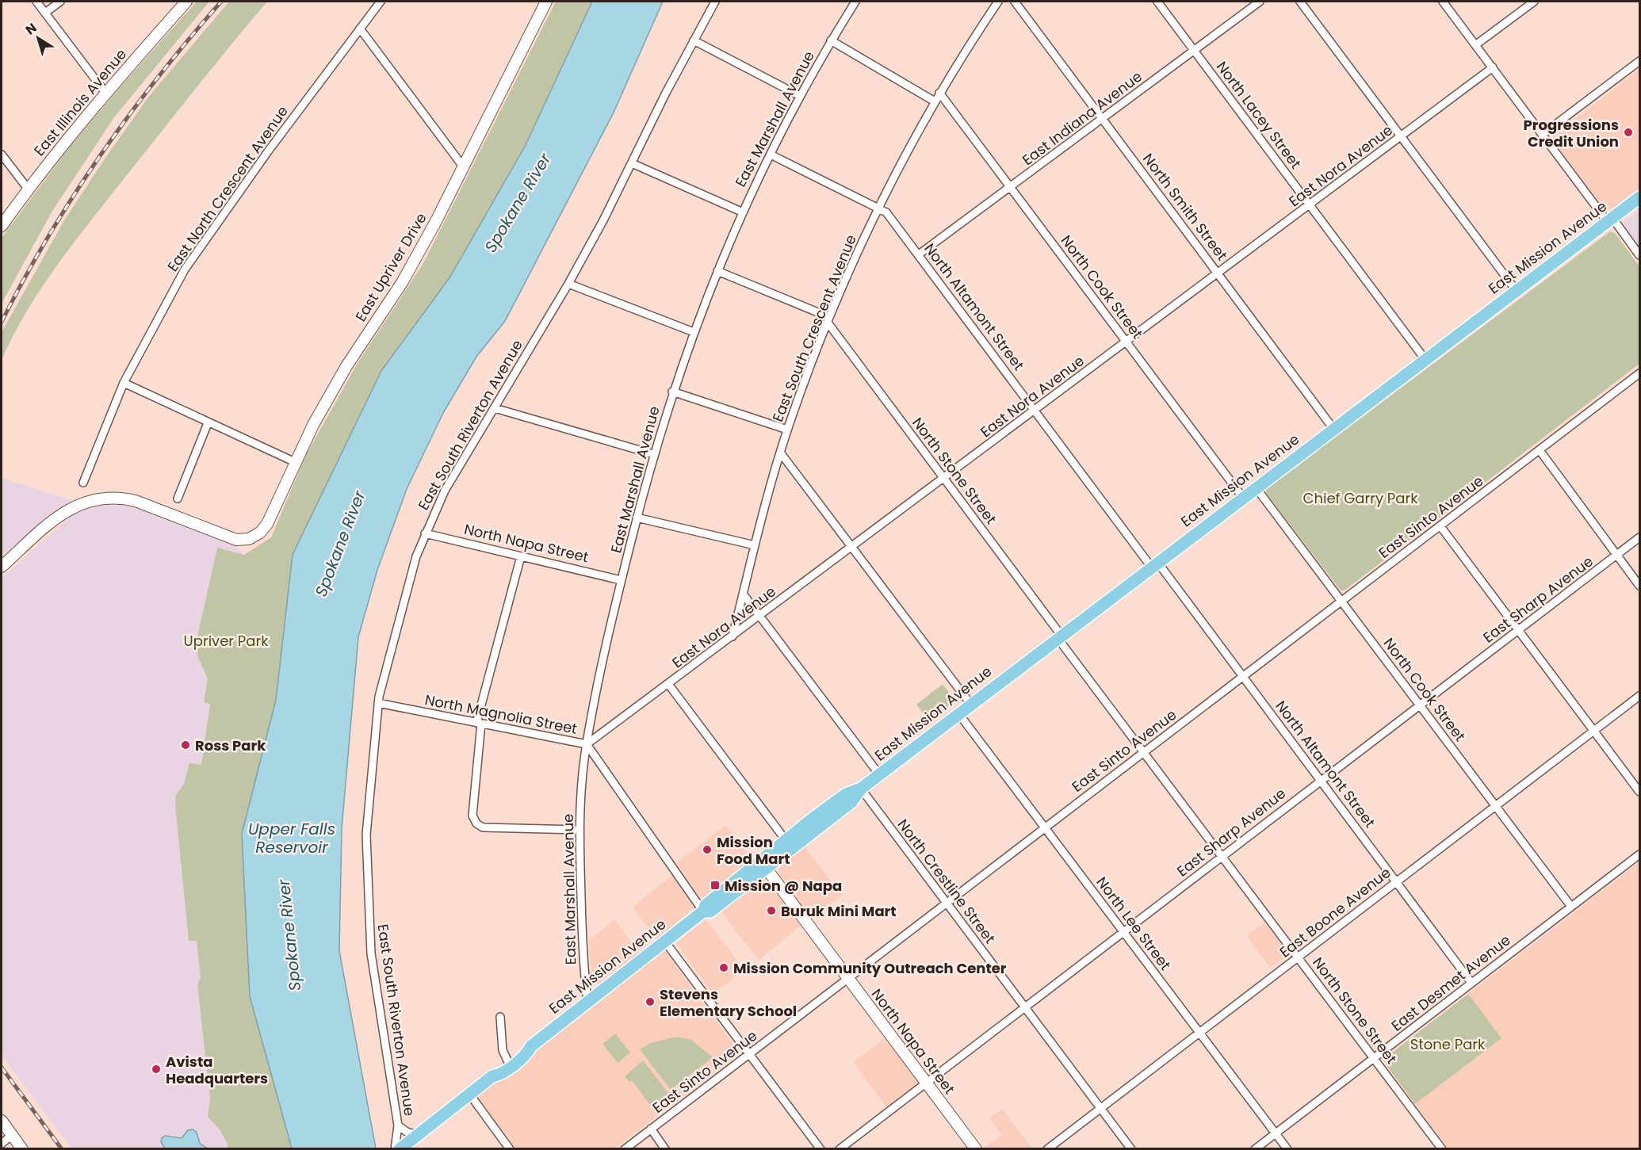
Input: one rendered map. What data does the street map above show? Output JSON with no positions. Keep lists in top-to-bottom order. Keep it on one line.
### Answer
{"streets":{"main road":["East Mission Avenue"],"street":["East Illinois Avenue","North Lacey Street","East Indiana Avenue","East Marshall Avenue","East Nora Avenue","East North Crescent Avenue","North Smith Street","East Upriver Drive","North Cook Street","North Altamont Street","East South Crescent Avenue","East South Riverton Avenue","North Stone Street","East Sinto Avenue","North Napa Street","East Sharp Avenue","North Magnolia Street","North Crestline Street","East Boone Avenue","North Lee Street","East Desmet Avenue"]},"crossings":[["North Lacey Street","East Indiana Avenue"],["North Lacey Street","East Nora Avenue"],["North Lacey Street","East Mission Avenue"],["East Indiana Avenue","North Smith Street"],["East Indiana Avenue","North Cook Street"],["East Indiana Avenue","North Altamont Street"],["East Marshall Avenue","East Nora Avenue"],["East Marshall Avenue","East Mission Avenue"],["East Marshall Avenue","North Altamont Street"],["East Marshall Avenue","North Napa Street"],["East Marshall Avenue","North Magnolia Street"],["East Nora Avenue","North Smith Street"],["East Nora Avenue","North Cook Street"],["East Nora Avenue","North Altamont Street"],["East Nora Avenue","East South Crescent Avenue"],["East Nora Avenue","North Stone Street"],["East Nora Avenue","North Magnolia Street"],["North Smith Street","East Mission Avenue"],["East Mission Avenue","North Cook Street"],["East Mission Avenue","North Altamont Street"],["East Mission Avenue","East South Riverton Avenue"],["East Mission Avenue","North Stone Street"],["East Mission Avenue","North Napa Street"],["East Mission Avenue","North Magnolia Street"],["East Mission Avenue","North Crestline Street"],["East Mission Avenue","North Lee Street"],["North Cook Street","East South Crescent Avenue"],["North Cook Street","East Sinto Avenue"],["North Cook Street","East Sharp Avenue"],["North Cook Street","East Boone Avenue"],["North Cook Street","East Desmet Avenue"],["North Altamont Street","East South Crescent Avenue"],["North Altamont Street","East Sinto Avenue"],["North Altamont Street","East Sharp Avenue"],["North Altamont Street","East Boone Avenue"],["North Altamont Street","East Desmet Avenue"],["East South Crescent Avenue","North Stone Street"],["East South Riverton Avenue","North Napa Street"],["East South Riverton Avenue","North Magnolia Street"],["North Stone Street","East Sinto Avenue"],["North Stone Street","East Sharp Avenue"],["North Stone Street","East Boone Avenue"],["North Stone Street","East Desmet Avenue"],["East Sinto Avenue","North Napa Street"],["East Sinto Avenue","North Crestline Street"],["East Sinto Avenue","North Lee Street"],["North Napa Street","East Sharp Avenue"],["East Sharp Avenue","North Crestline Street"],["East Sharp Avenue","North Lee Street"],["North Crestline Street","East Boone Avenue"],["East Boone Avenue","North Lee Street"],["North Lee Street","East Desmet Avenue"]],"water":["Spokane River","Upper Falls Reservoir"],"parks":["Chief Garry Park","Upriver Park","Stone Park"],"places":{"other":["Progressions Credit Union","Ross Park","Mission Food Mart","Buruk Mini Mart","Mission Community Outreach Center","Stevens Elementary School","Avista Headquarters"],"transit":["Mission @ Napa"]},"north":"top left"}
